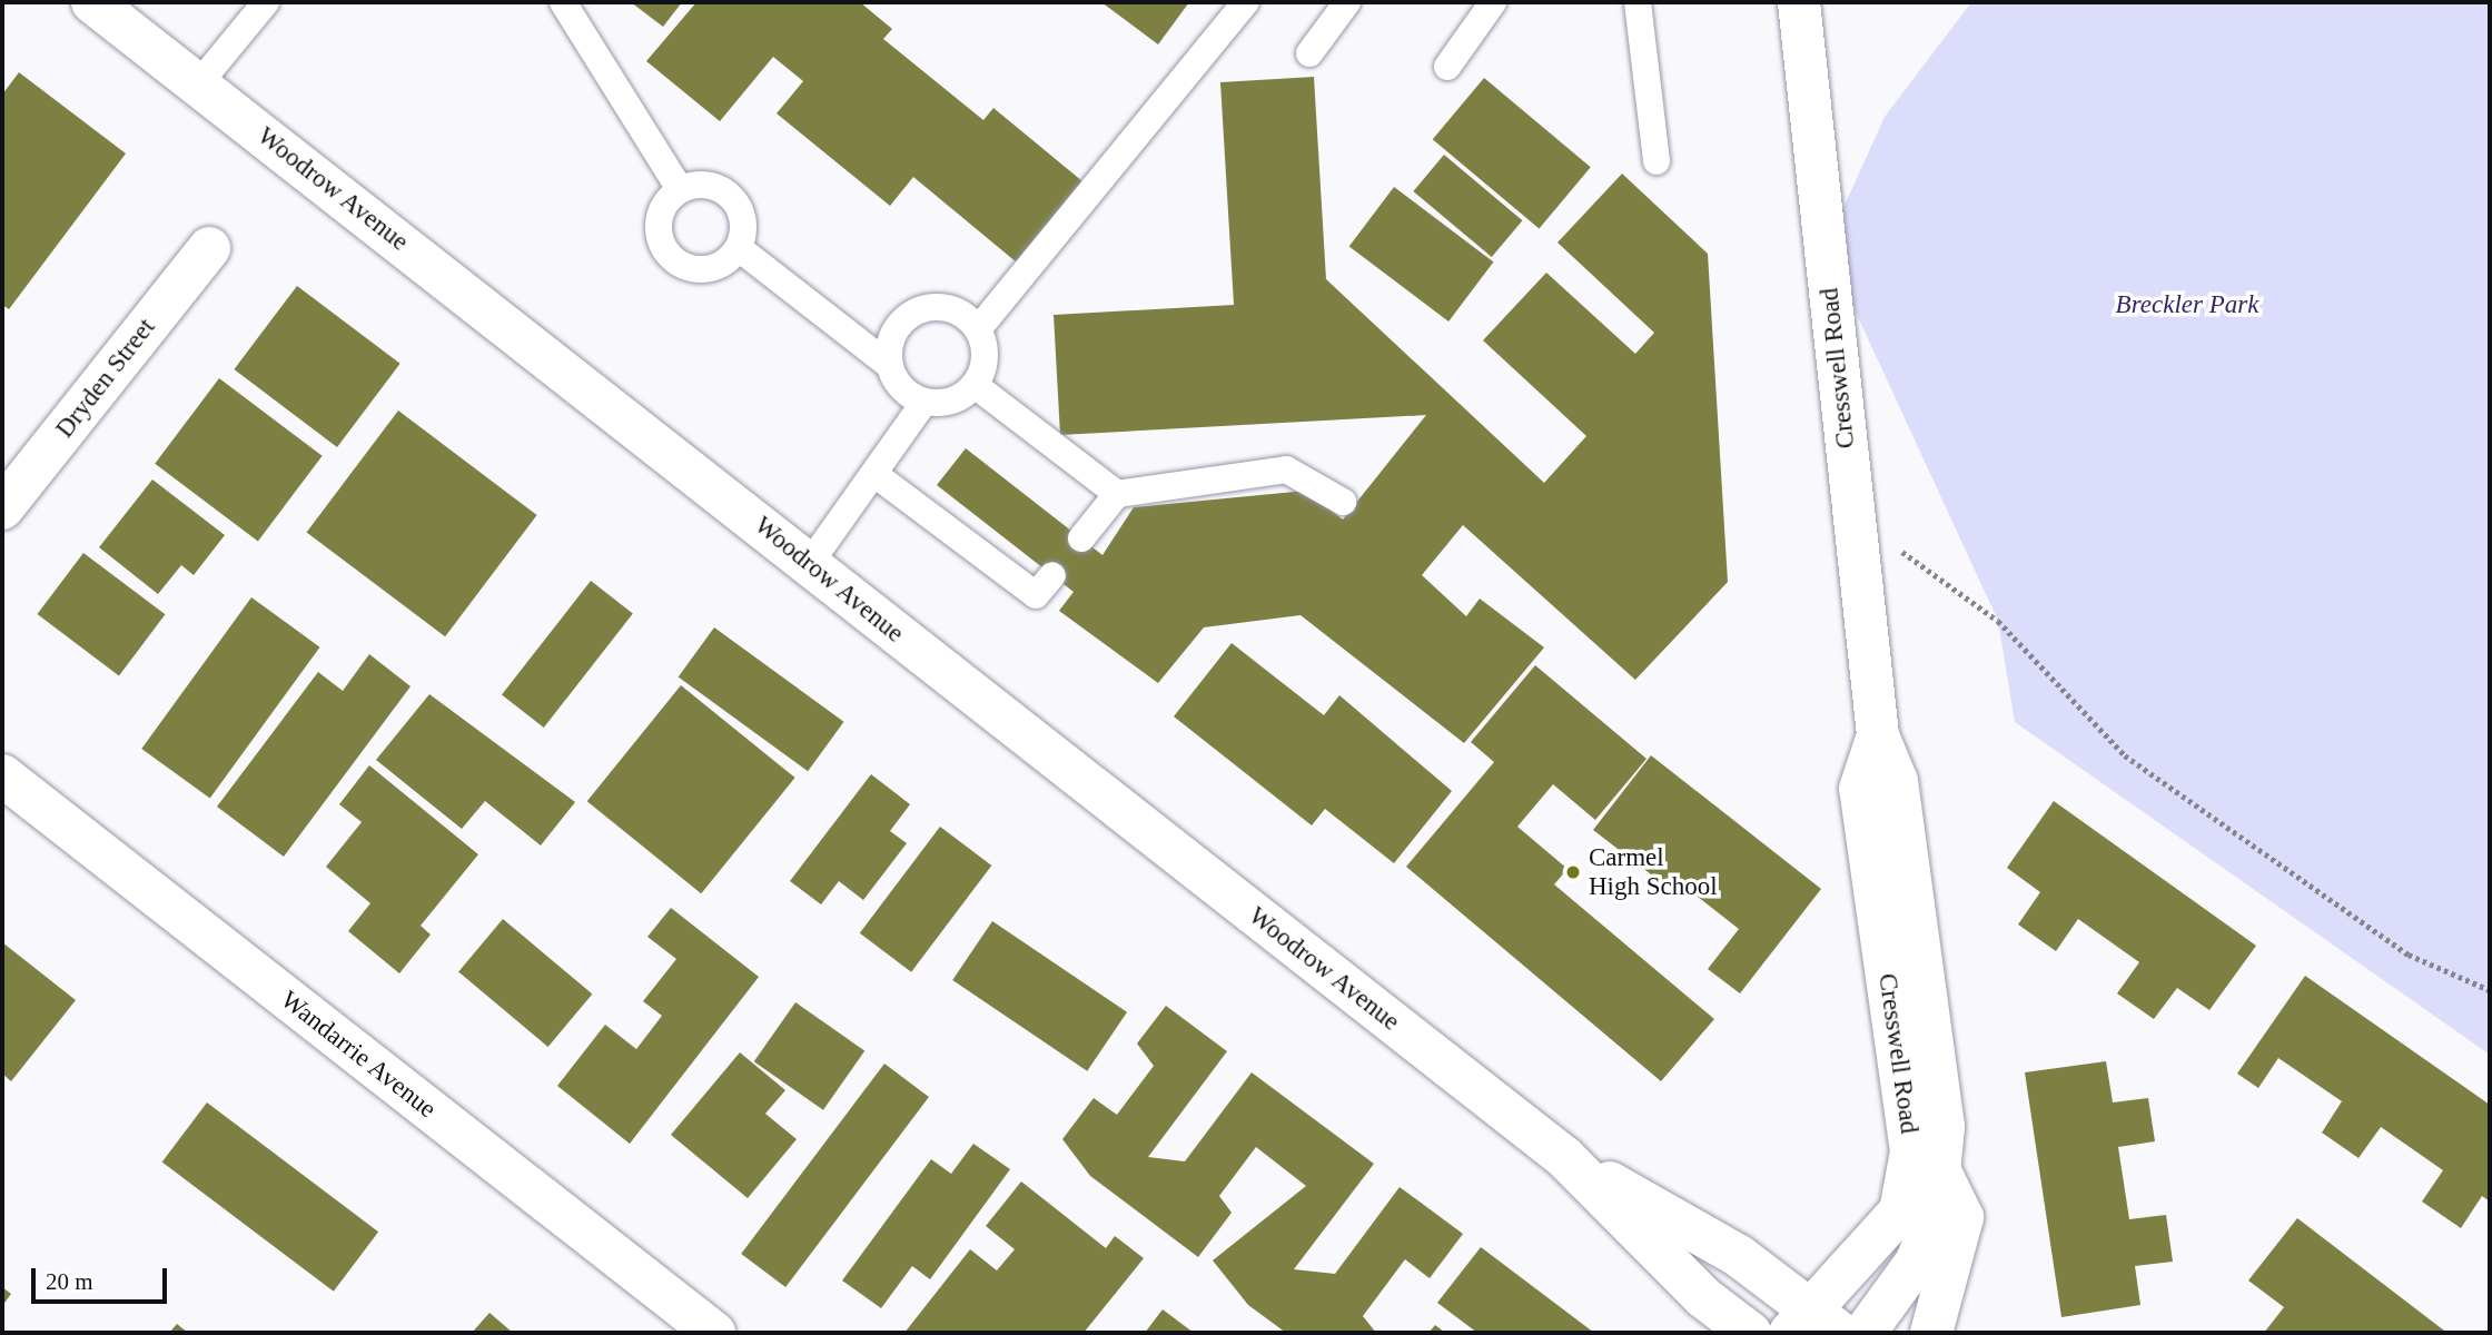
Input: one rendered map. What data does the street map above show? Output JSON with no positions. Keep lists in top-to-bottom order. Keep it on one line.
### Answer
{"streets":{"street":["Woodrow Avenue","Cresswell Road","Dryden Street","Wandarrie Avenue"]},"crossings":[["Woodrow Avenue","Cresswell Road"]],"parks":["Breckler Park"],"places":["Carmel High School"],"scale_bar":"20 m"}
